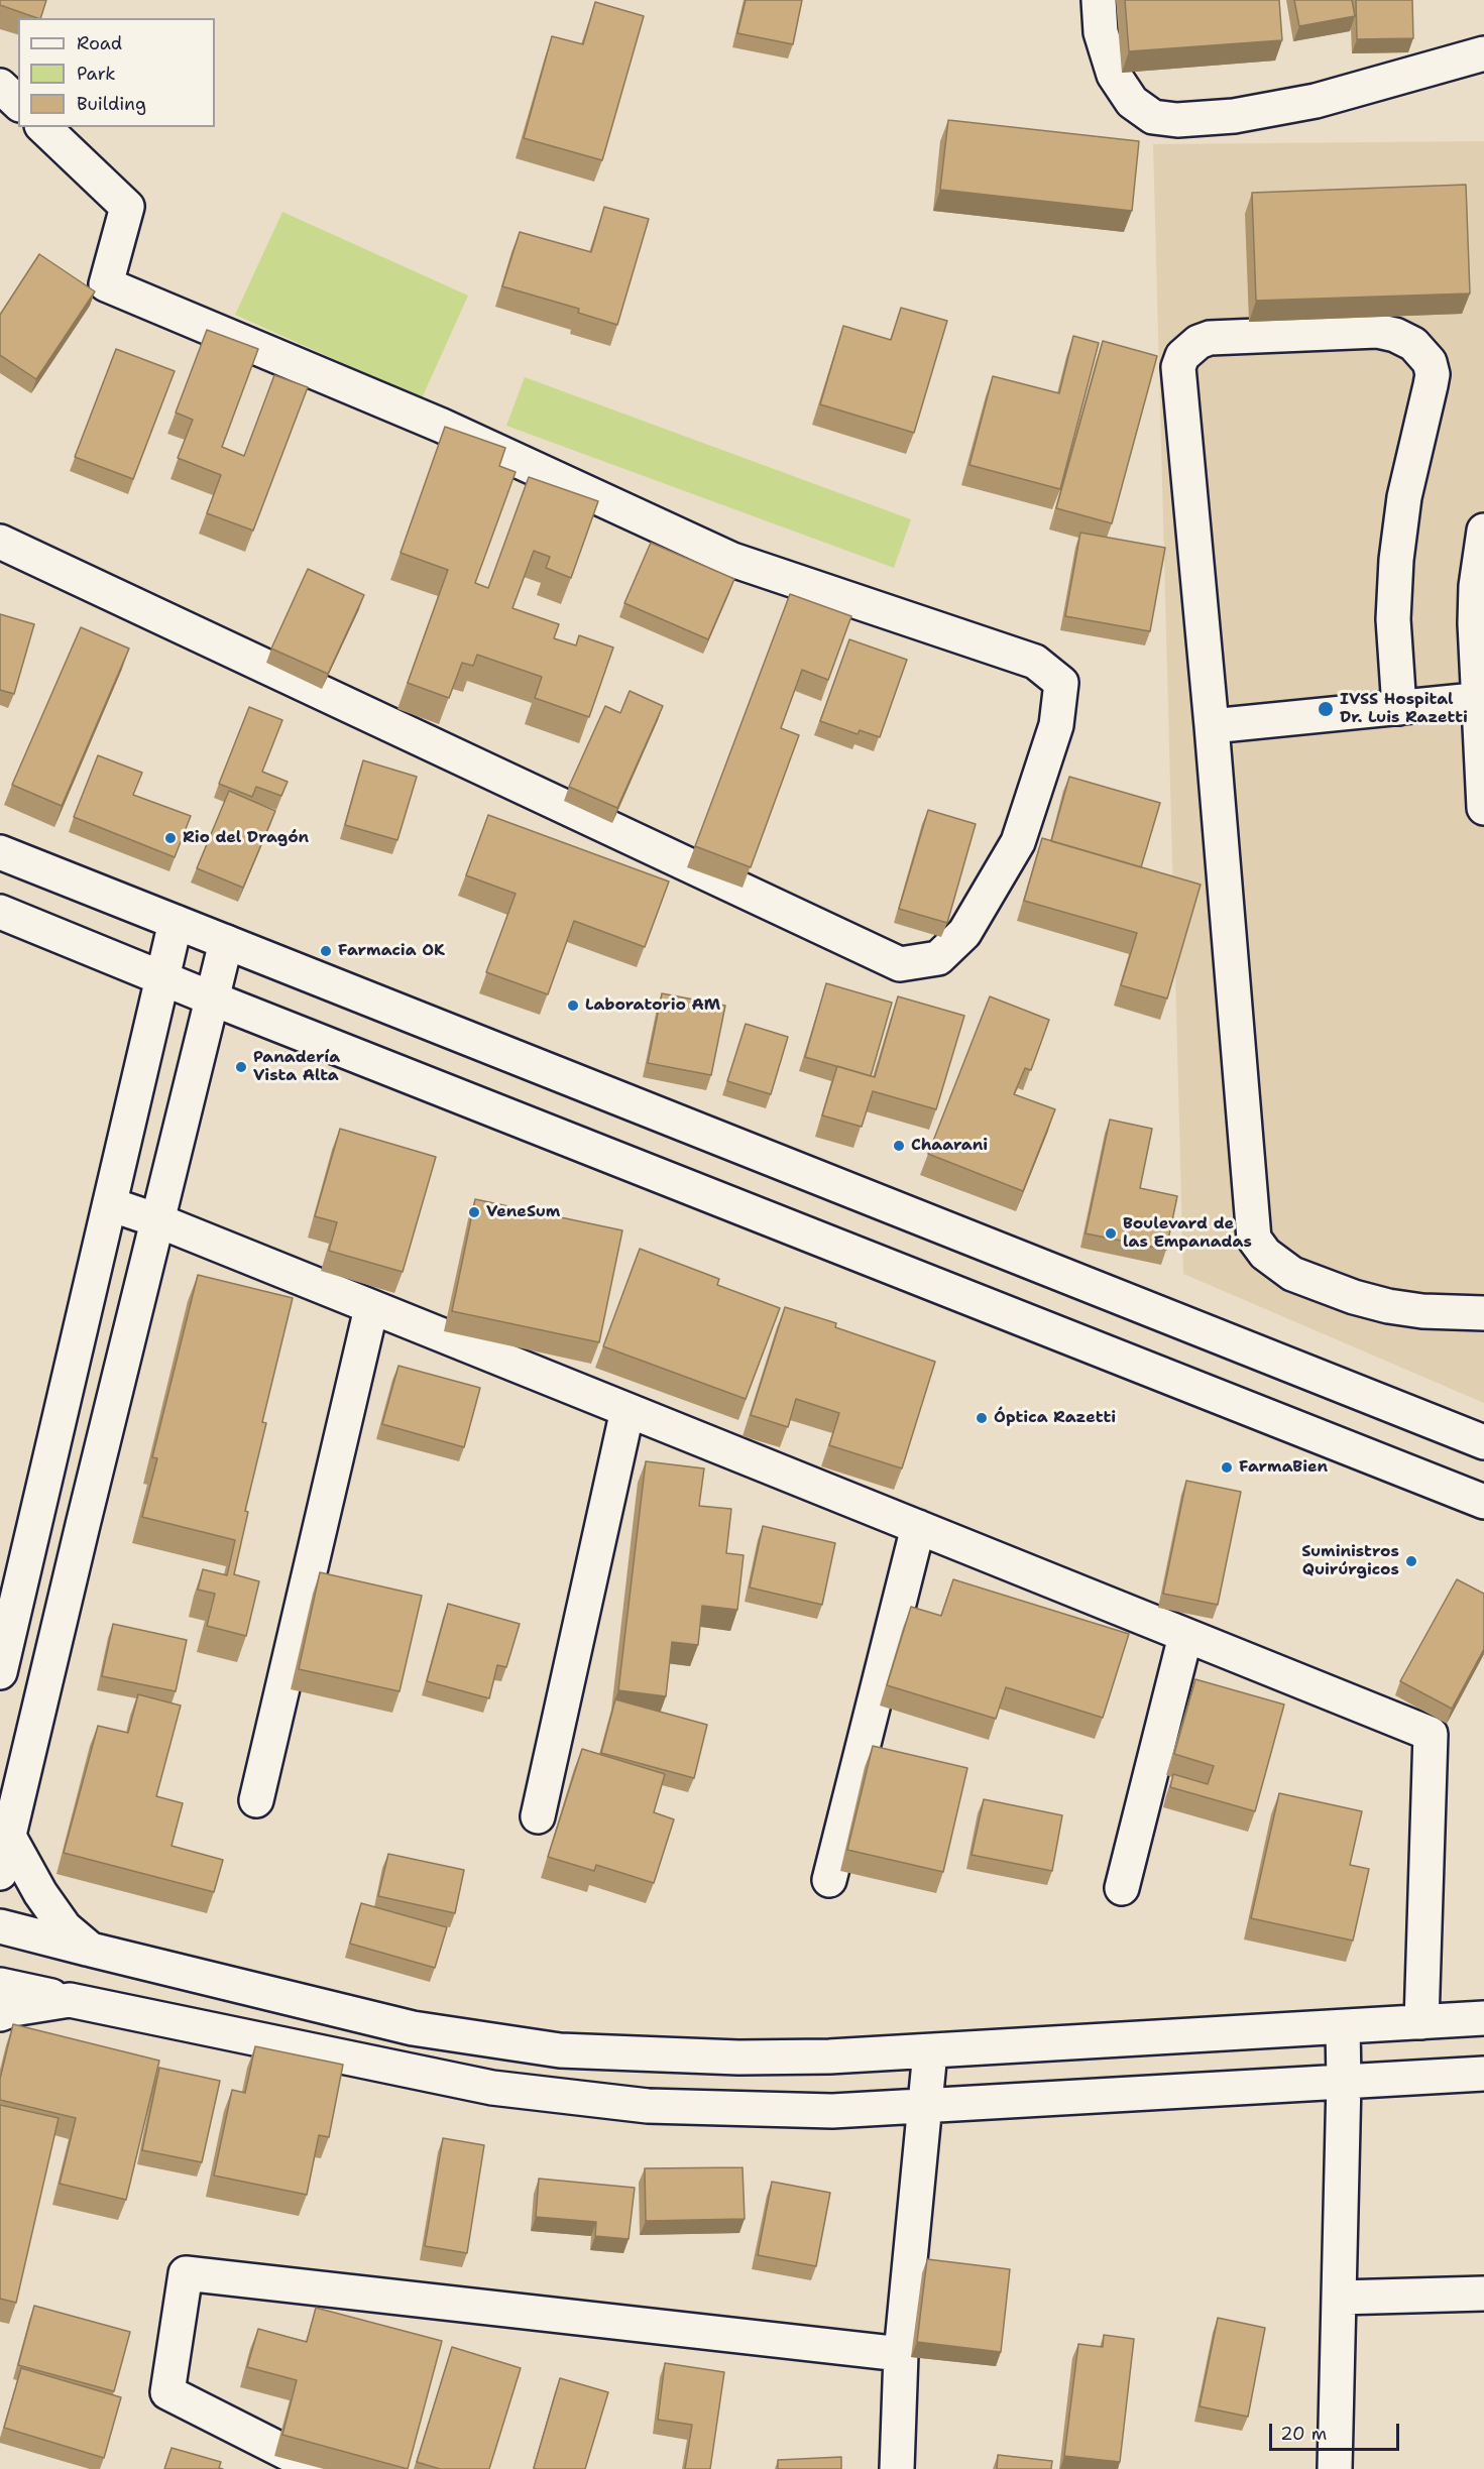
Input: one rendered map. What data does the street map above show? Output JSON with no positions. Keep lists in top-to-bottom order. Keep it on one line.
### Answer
{"places":["IVSS Hospital Dr. Luis Razetti","Rio del Dragón","Farmacia OK","Laboratorio AM","Panadería Vista Alta","Chaarani","VeneSum","Boulevard de las Empanadas","Óptica Razetti","FarmaBien","Suministros Quirúrgicos"],"legend":["Road","Park","Building"],"scale_bar":"20 m"}
